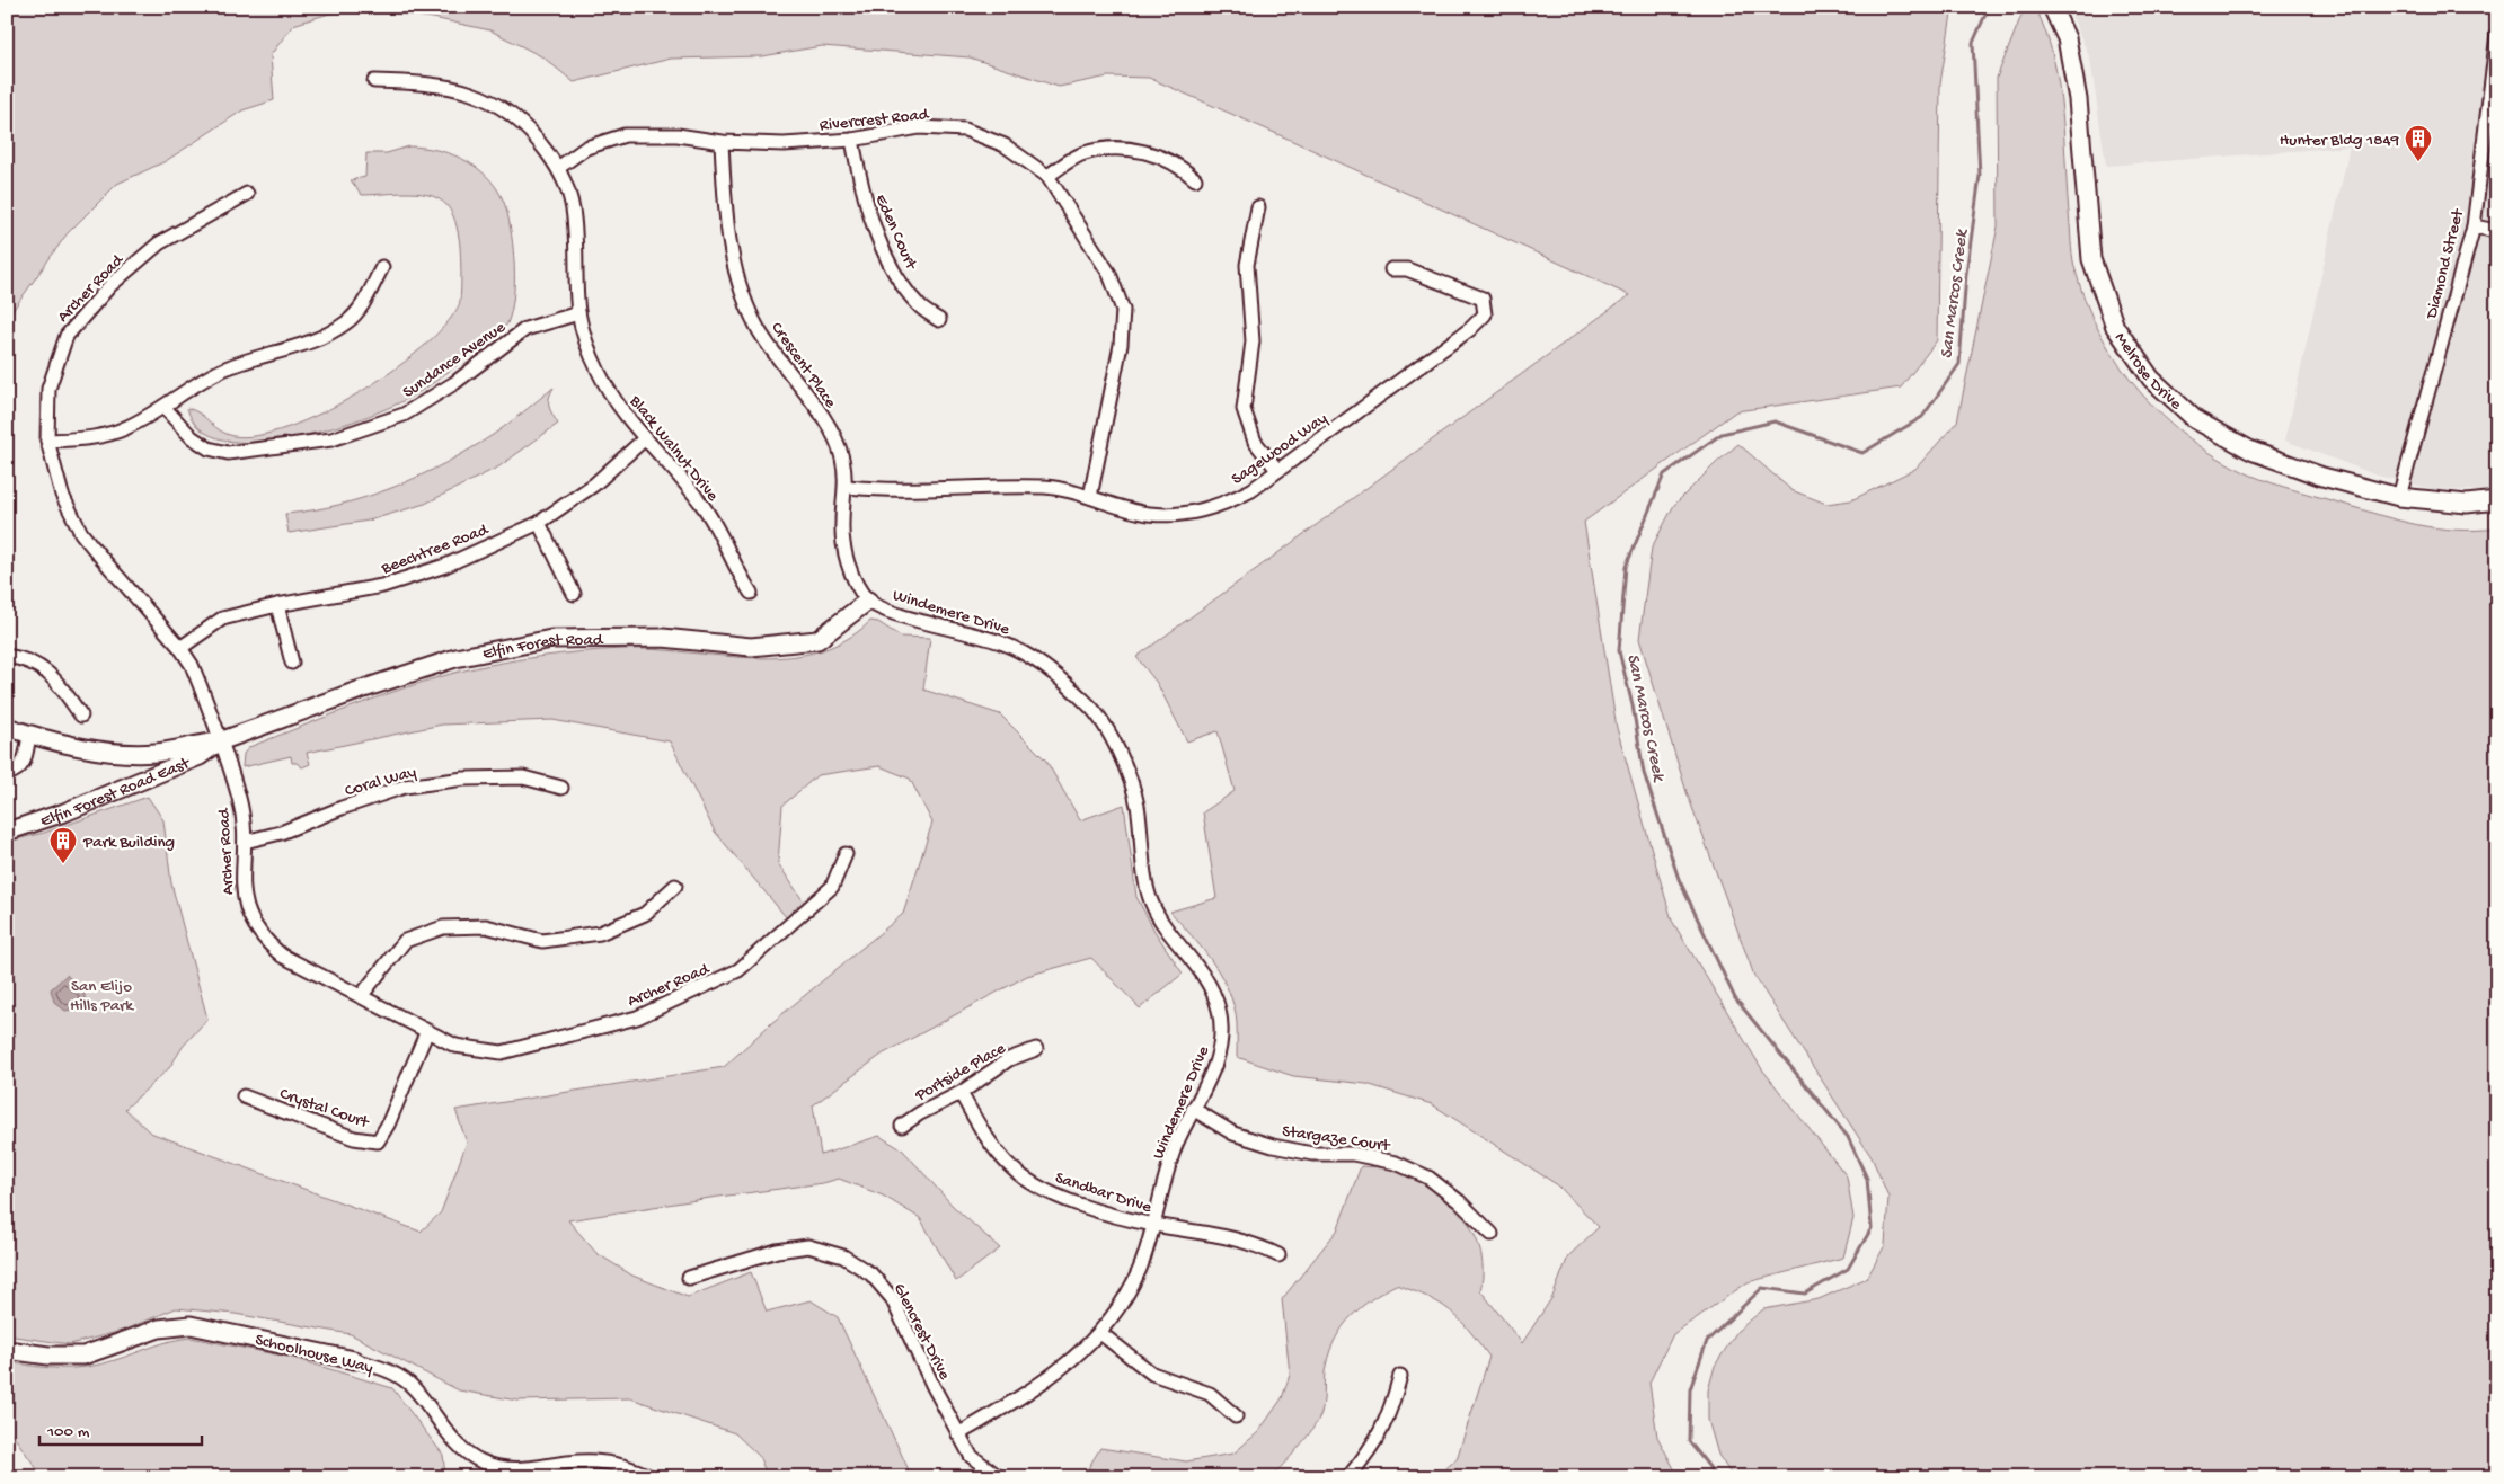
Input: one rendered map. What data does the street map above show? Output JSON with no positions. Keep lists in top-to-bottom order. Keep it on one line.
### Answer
{"streets":{"street":["Rivercrest Road","Eden Court","Diamond Street","Archer Road","Sundance Avenue","Crescent Place","Melrose Drive","Black Walnut Drive","Sagewood Way","Beechtree Road","Windemere Drive","Elfin Forest Road","Coral Way","Elfin Forest Road East","Portside Place","Crystal Court","Stargaze Court","Sandbar Drive","Glencrest Drive","Schoolhouse Way"]},"crossings":[["Rivercrest Road","Eden Court"],["Rivercrest Road","Crescent Place"],["Rivercrest Road","Black Walnut Drive"],["Rivercrest Road","Sagewood Way"],["Diamond Street","Melrose Drive"],["Archer Road","Beechtree Road"],["Archer Road","Elfin Forest Road"],["Archer Road","Coral Way"],["Archer Road","Elfin Forest Road East"],["Archer Road","Crystal Court"],["Sundance Avenue","Black Walnut Drive"],["Crescent Place","Sagewood Way"],["Crescent Place","Windemere Drive"],["Crescent Place","Elfin Forest Road"],["Black Walnut Drive","Beechtree Road"],["Windemere Drive","Elfin Forest Road"],["Windemere Drive","Stargaze Court"],["Windemere Drive","Sandbar Drive"],["Windemere Drive","Glencrest Drive"],["Elfin Forest Road","Elfin Forest Road East"],["Portside Place","Sandbar Drive"]],"water":["San Marcos Creek"],"parks":["San Elijo Hills Park"],"places":{"building":["Hunter Bldg 1849","Park Building"]},"scale_bar":"100 m"}
